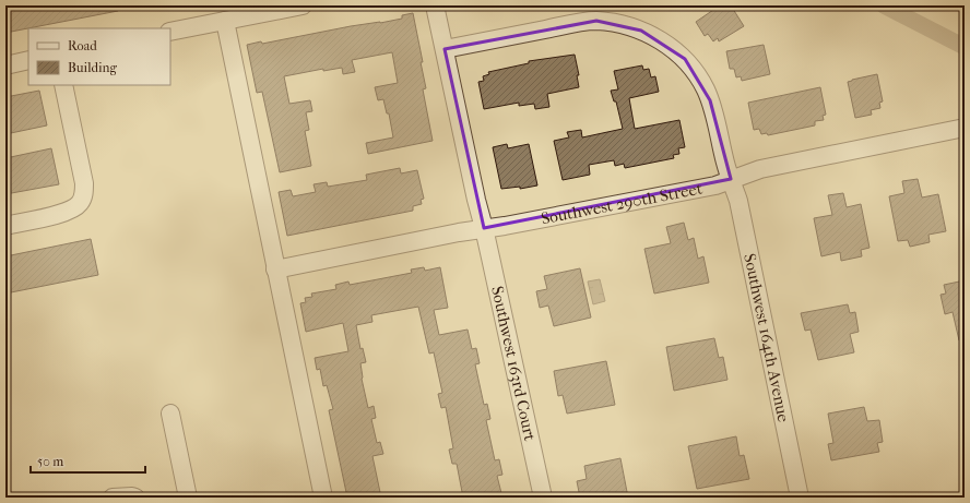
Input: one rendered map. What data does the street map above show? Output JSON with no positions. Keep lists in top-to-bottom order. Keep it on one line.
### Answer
{"streets":{"street":["Southwest 290th Street","Southwest 164th Avenue","Southwest 163rd Court"]},"crossings":[["Southwest 290th Street","Southwest 164th Avenue"],["Southwest 290th Street","Southwest 163rd Court"],["Southwest 164th Avenue","Southwest 163rd Court"]],"legend":["Road","Building"],"scale_bar":"50 m"}
